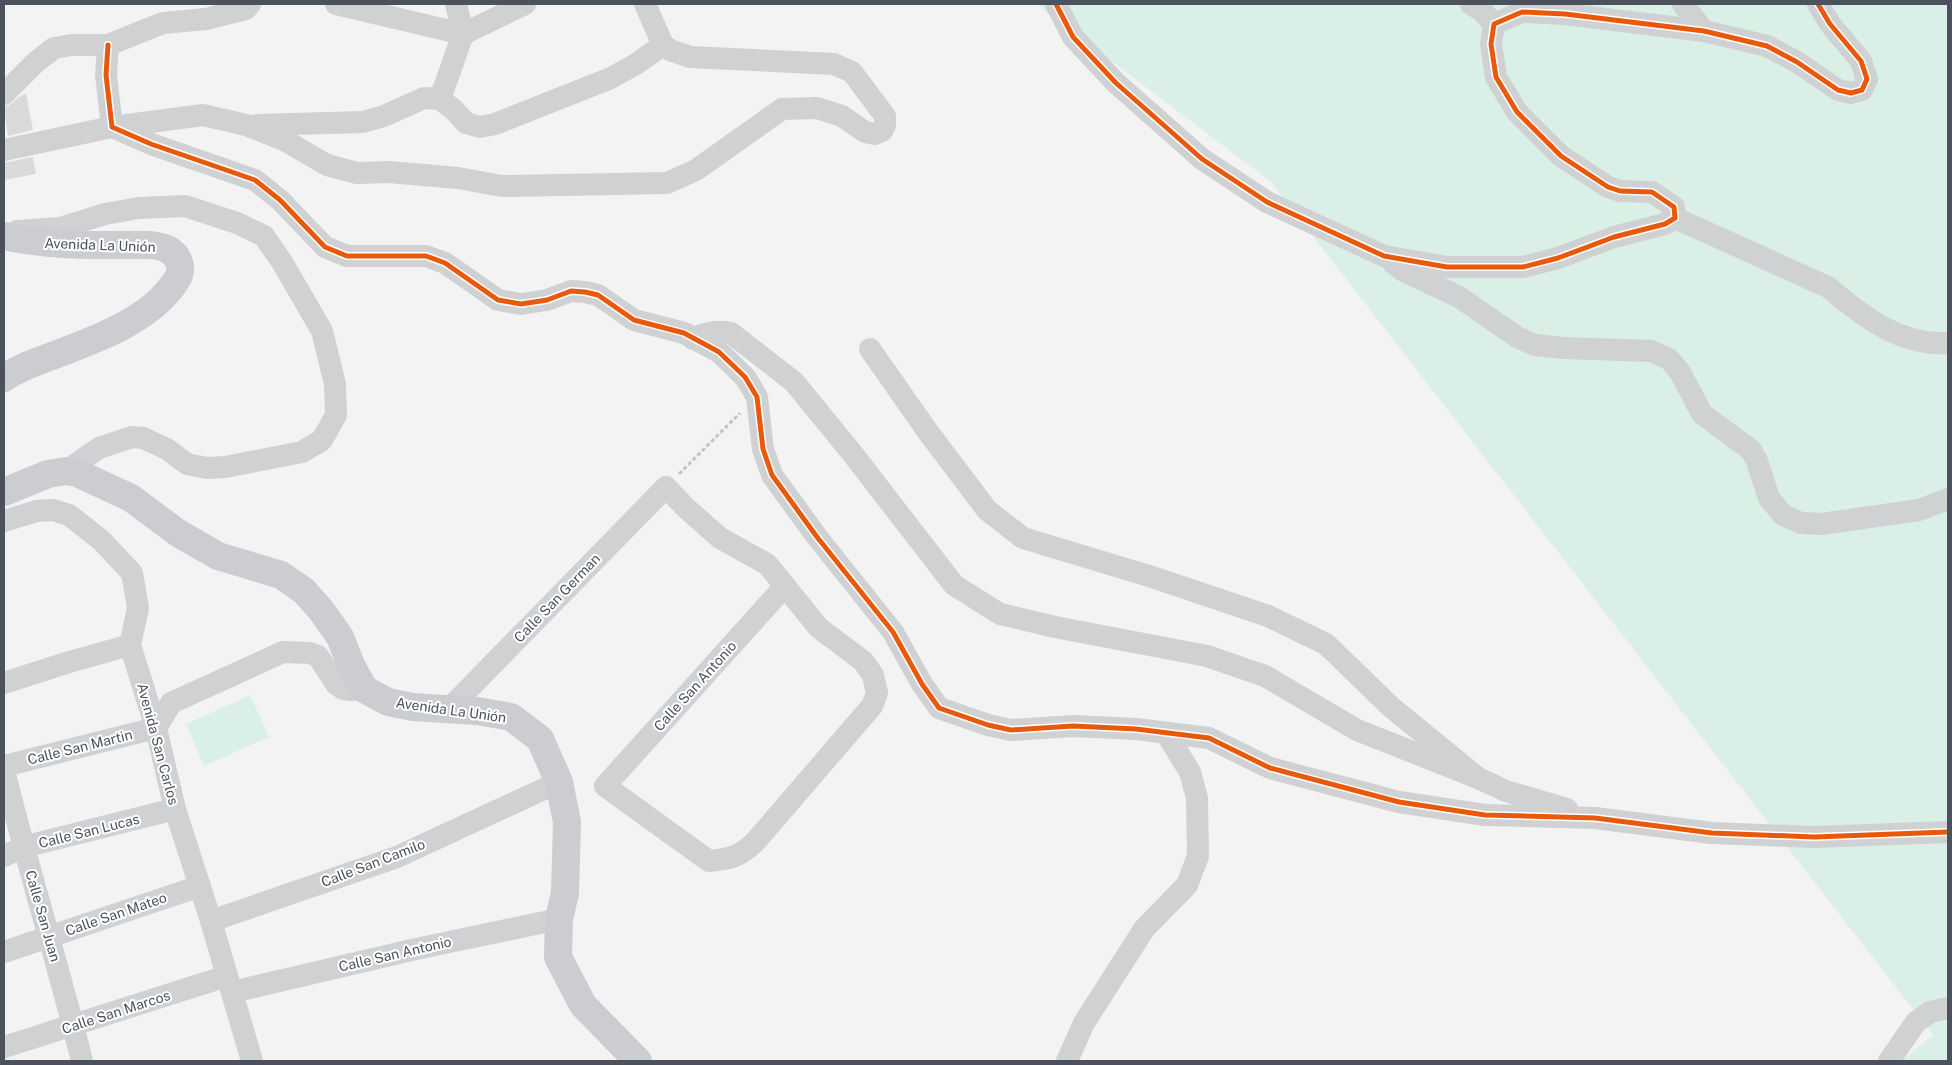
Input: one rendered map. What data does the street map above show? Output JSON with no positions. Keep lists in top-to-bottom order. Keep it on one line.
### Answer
{"streets":{"main road":["Avenida La Unión"],"street":["Calle San German","Calle San Antonio","Avenida San Carlos","Calle San Martin","Calle San Lucas","Calle San Camilo","Calle San Mateo","Calle San Juan","Calle San Marcos"]},"crossings":[["Avenida La Unión","Calle San German"],["Avenida La Unión","Calle San Antonio"],["Avenida La Unión","Calle San Camilo"],["Calle San Antonio","Avenida San Carlos"],["Calle San Antonio","Calle San Marcos"],["Avenida San Carlos","Calle San Martin"],["Avenida San Carlos","Calle San Lucas"],["Avenida San Carlos","Calle San Camilo"],["Avenida San Carlos","Calle San Mateo"],["Avenida San Carlos","Calle San Marcos"],["Calle San Martin","Calle San Juan"],["Calle San Lucas","Calle San Juan"],["Calle San Mateo","Calle San Juan"],["Calle San Juan","Calle San Marcos"]]}
